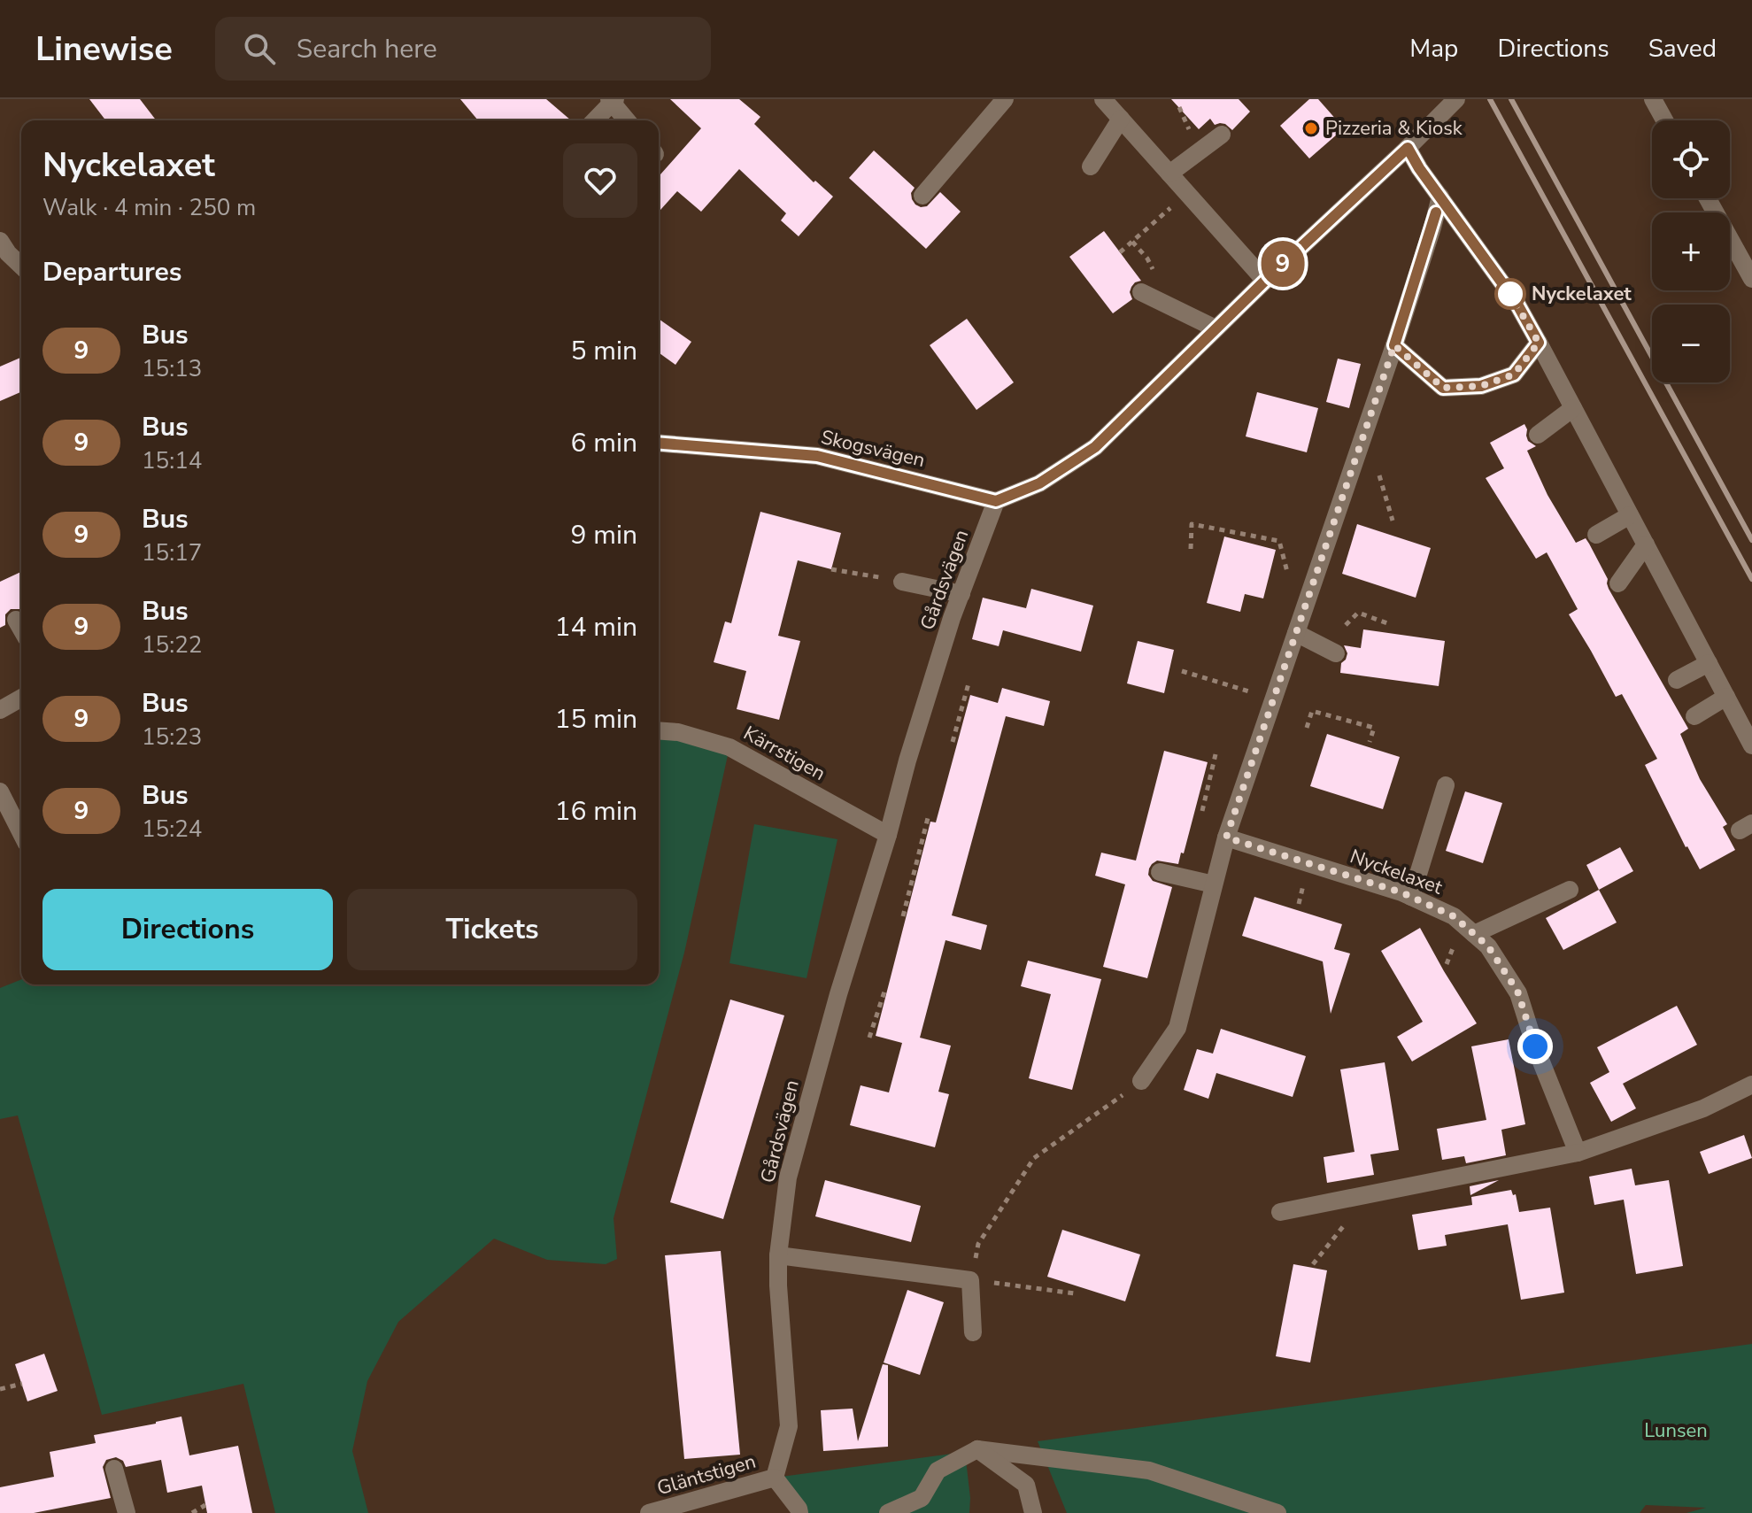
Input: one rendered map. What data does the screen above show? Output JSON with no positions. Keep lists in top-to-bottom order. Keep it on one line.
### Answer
{"streets":{"street":["Skogsvägen","Gårdsvägen","Kärrstigen","Nyckelaxet","Gläntstigen"]},"crossings":[["Skogsvägen","Gårdsvägen"],["Gårdsvägen","Kärrstigen"],["Gårdsvägen","Gläntstigen"]],"parks":["Lunsen"],"places":["Pizzeria & Kiosk","Nyckelaxet"],"lines":["bus line 9"],"page":{"header":"Linewise","search":"Search here","nav":["Map","Directions","Saved"],"on_map":"9","map_buttons":["+","−"],"heading":[["Nyckelaxet","Walk · 4 min · 250 m"],"Departures"],"list":[{"mark":"9","name":"Bus","note":"15:13","value":"5 min"},{"mark":"9","name":"Bus","note":"15:14","value":"6 min"},{"mark":"9","name":"Bus","note":"15:17","value":"9 min"},{"mark":"9","name":"Bus","note":"15:22","value":"14 min"},{"mark":"9","name":"Bus","note":"15:23","value":"15 min"},{"mark":"9","name":"Bus","note":"15:24","value":"16 min"}],"buttons":["Directions","Tickets"]}}
